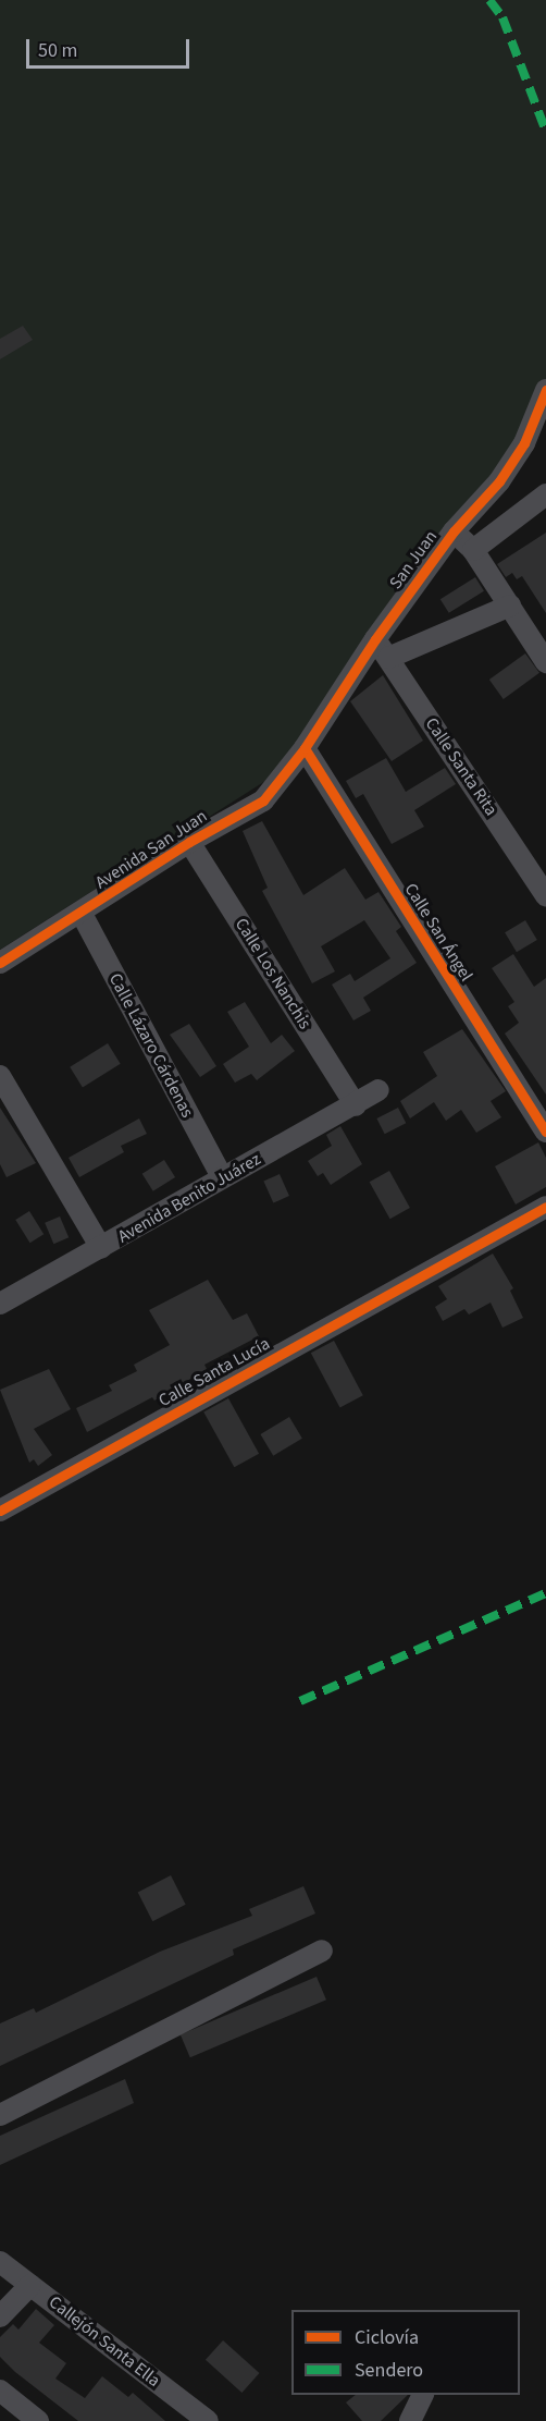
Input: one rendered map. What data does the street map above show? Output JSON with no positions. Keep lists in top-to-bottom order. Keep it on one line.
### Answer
{"streets":{"street":["San Juan","Calle Santa Rita","Avenida San Juan","Calle San Ángel","Calle Los Nanchis","Calle Lázaro Cárdenas","Avenida Benito Juárez","Calle Santa Lucía","Callejón Santa Ella"]},"crossings":[["San Juan","Calle Santa Rita"],["San Juan","Avenida San Juan"],["San Juan","Calle San Ángel"],["Avenida San Juan","Calle San Ángel"],["Avenida San Juan","Calle Los Nanchis"],["Avenida San Juan","Calle Lázaro Cárdenas"],["Calle Los Nanchis","Avenida Benito Juárez"],["Calle Lázaro Cárdenas","Avenida Benito Juárez"]],"legend":["Ciclovía","Sendero"],"scale_bar":"50 m"}
